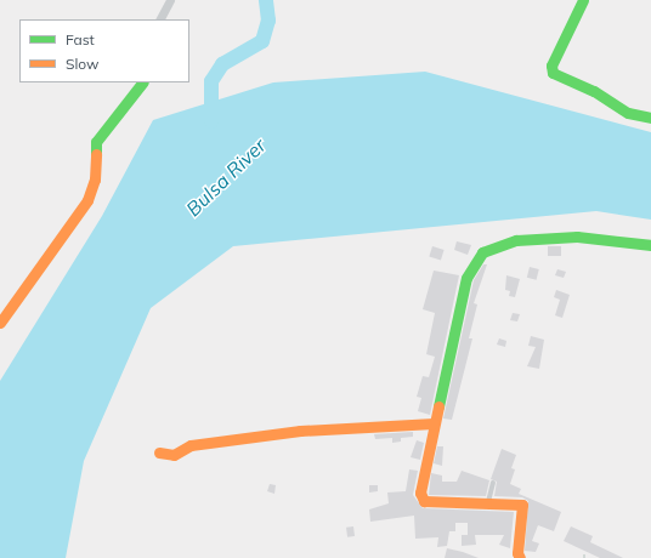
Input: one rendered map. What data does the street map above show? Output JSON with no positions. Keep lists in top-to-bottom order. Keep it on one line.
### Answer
{"water":["Bulsa River"],"legend":["Fast","Slow"]}
